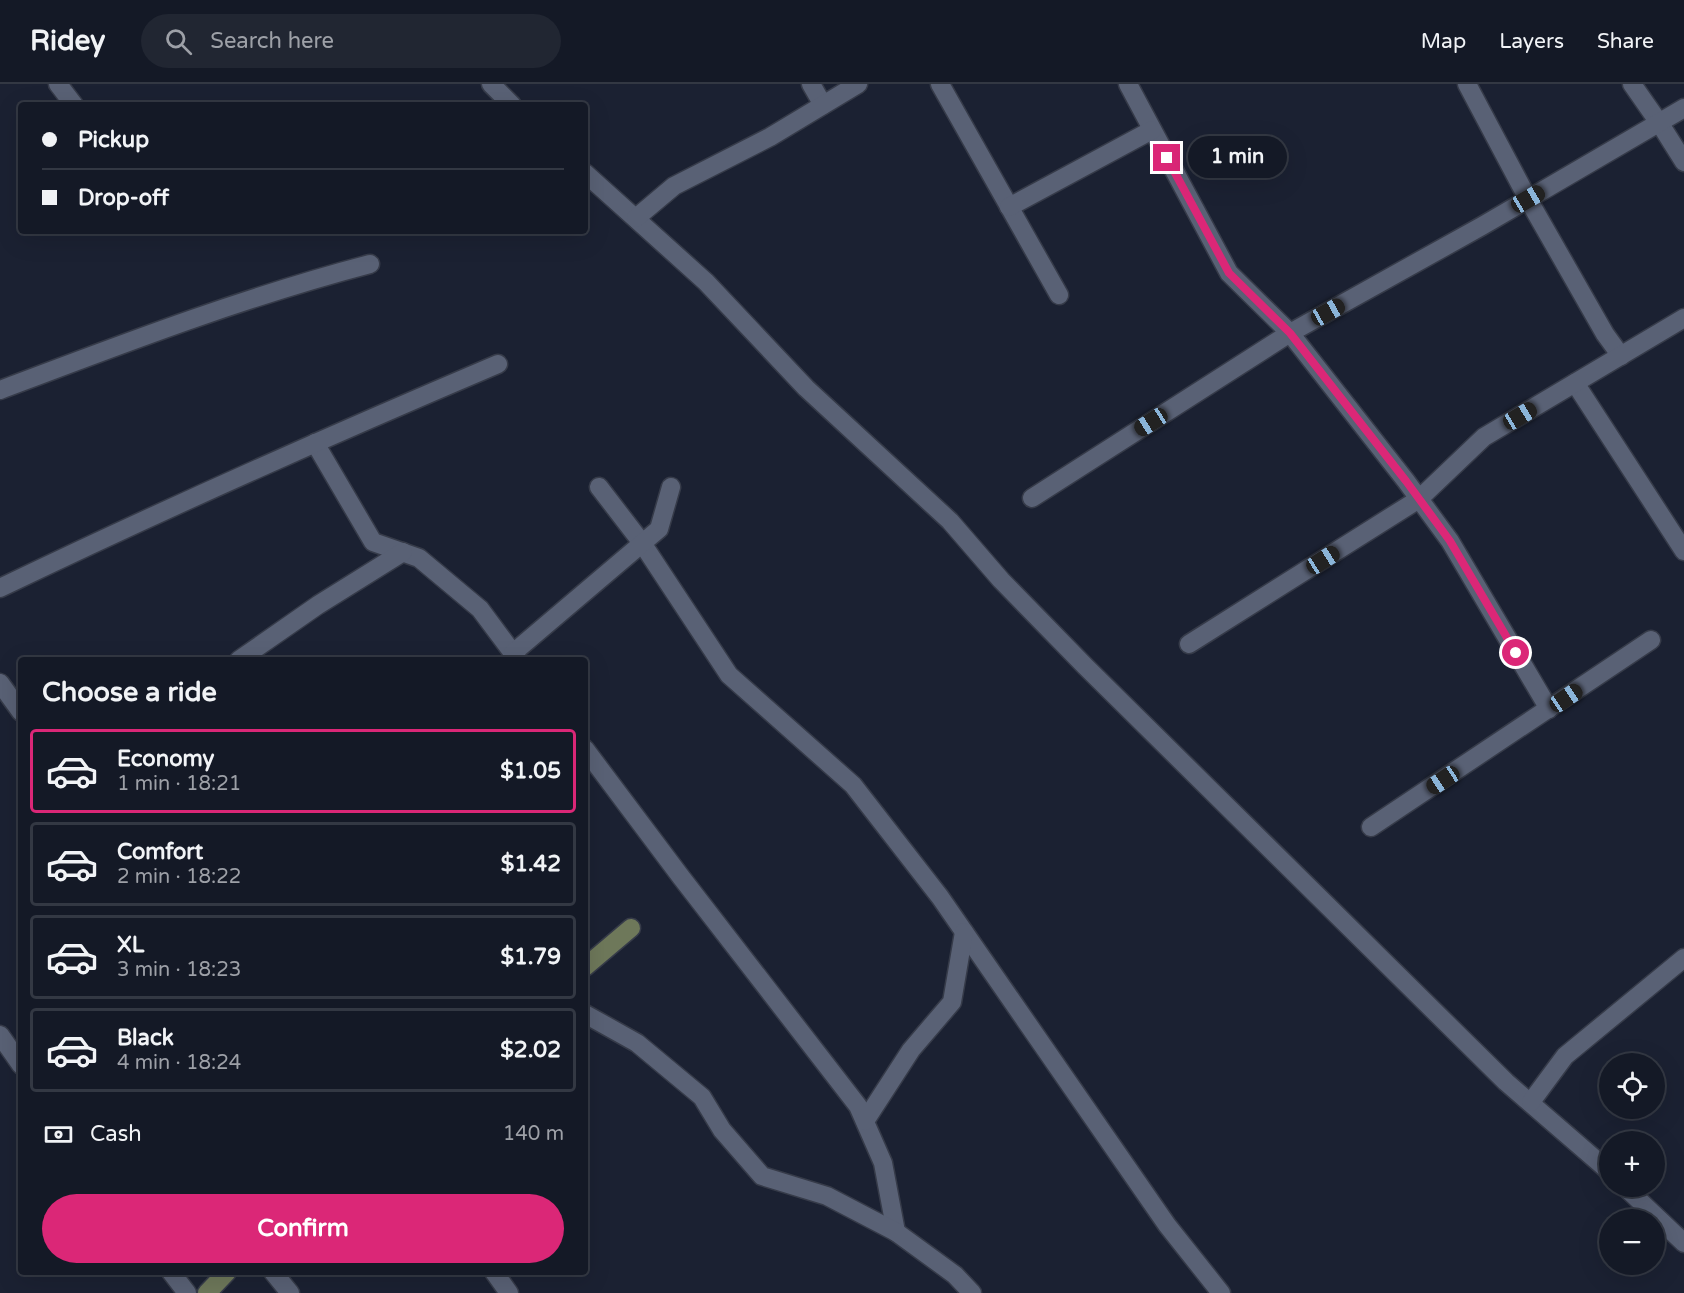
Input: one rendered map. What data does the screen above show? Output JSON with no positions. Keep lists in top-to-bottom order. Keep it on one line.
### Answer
{"page":{"header":"Ridey","search":"Search here","nav":["Map","Layers","Share"],"banner":["Pickup","Drop-off"],"bubble":"1 min","heading":"Choose a ride","list":[{"name":"Economy","note":"1 min · 18:21","value":"$1.05"},{"name":"Comfort","note":"2 min · 18:22","value":"$1.42"},{"name":"XL","note":"3 min · 18:23","value":"$1.79"},{"name":"Black","note":"4 min · 18:24","value":"$2.02"}],"map_buttons":["+","−"],"pay":["Cash","140 m"],"buttons":"Confirm"}}
